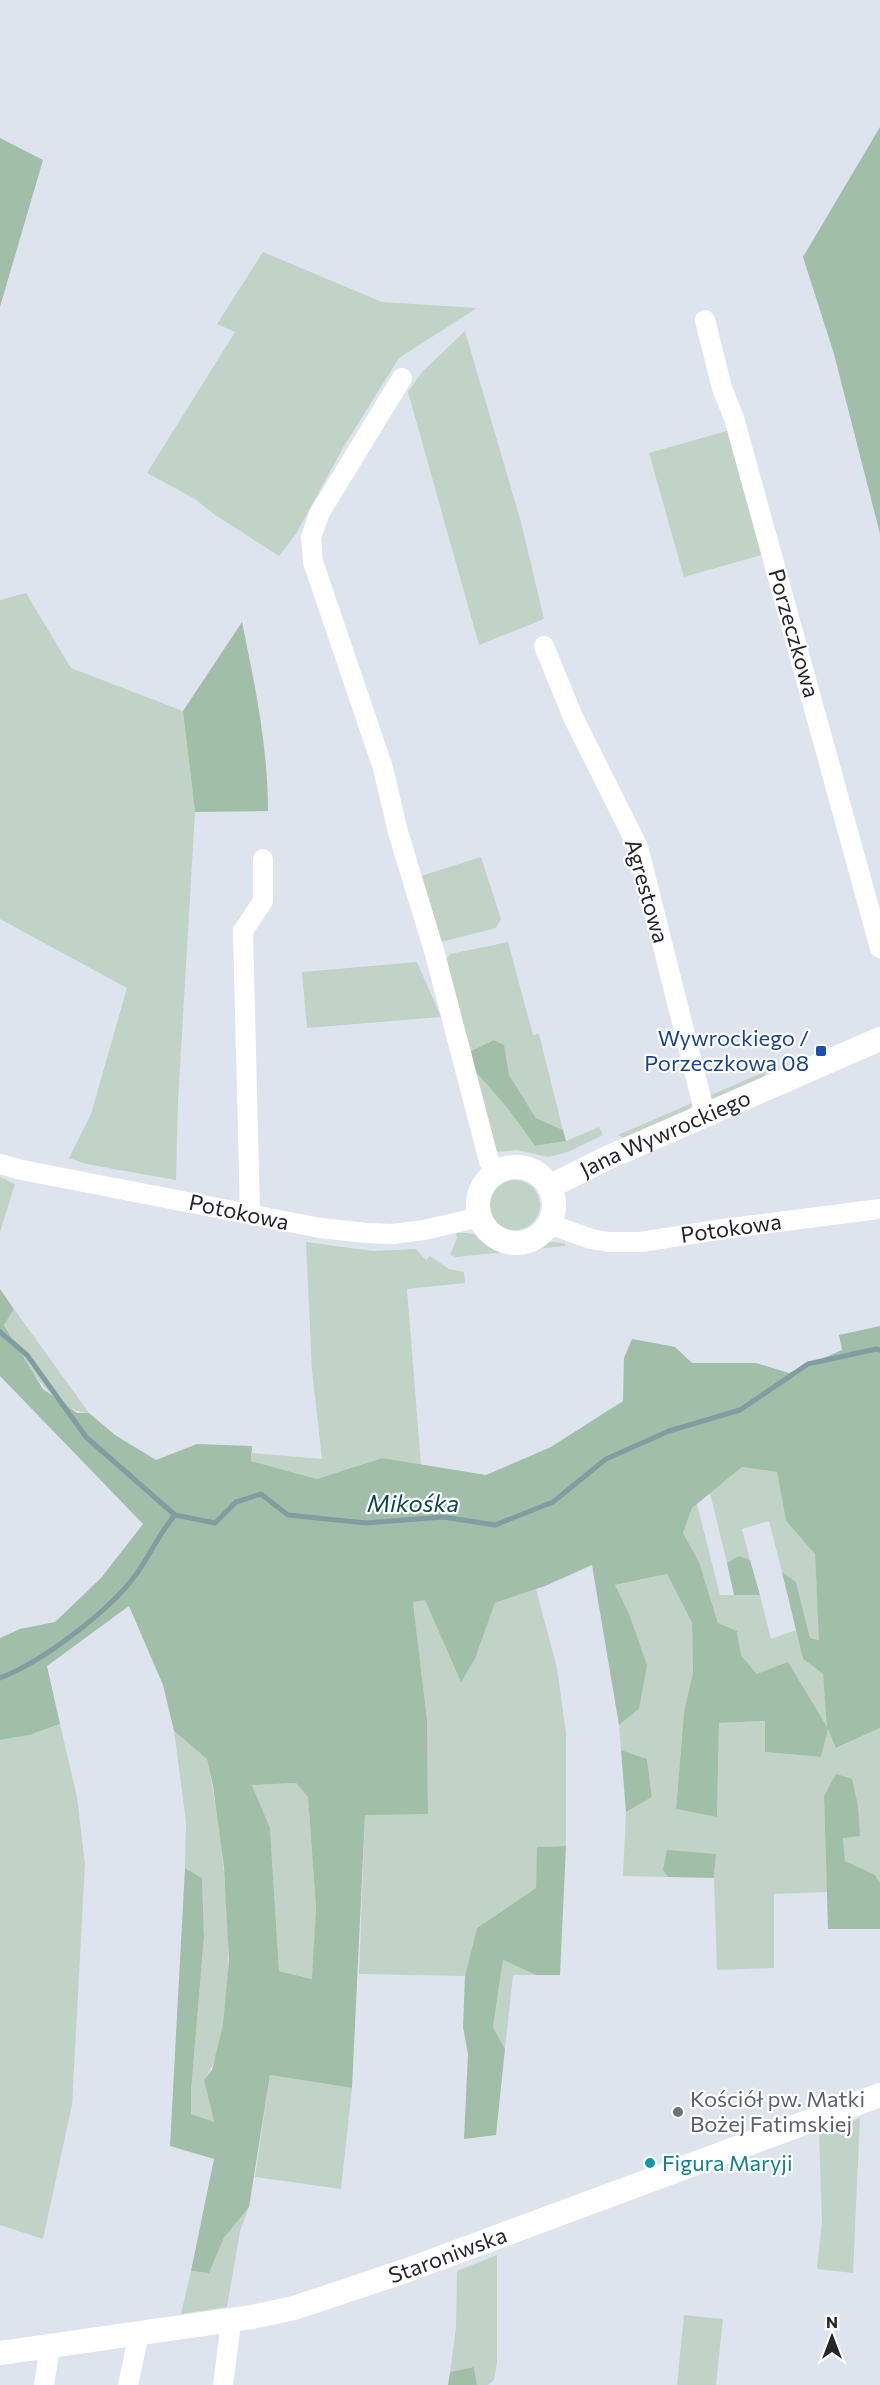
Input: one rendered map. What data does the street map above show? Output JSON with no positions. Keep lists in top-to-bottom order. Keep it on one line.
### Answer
{"streets":{"street":["Porzeczkowa","Agrestowa","Jana Wywrockiego","Potokowa","Staroniwska"]},"crossings":[["Agrestowa","Jana Wywrockiego"],["Jana Wywrockiego","Potokowa"]],"water":["Mikośka"],"places":{"transit":["Wywrockiego / Porzeczkowa 08"],"other":["Kościół pw. Matki Bożej Fatimskiej","Figura Maryji"]},"north":"top"}
